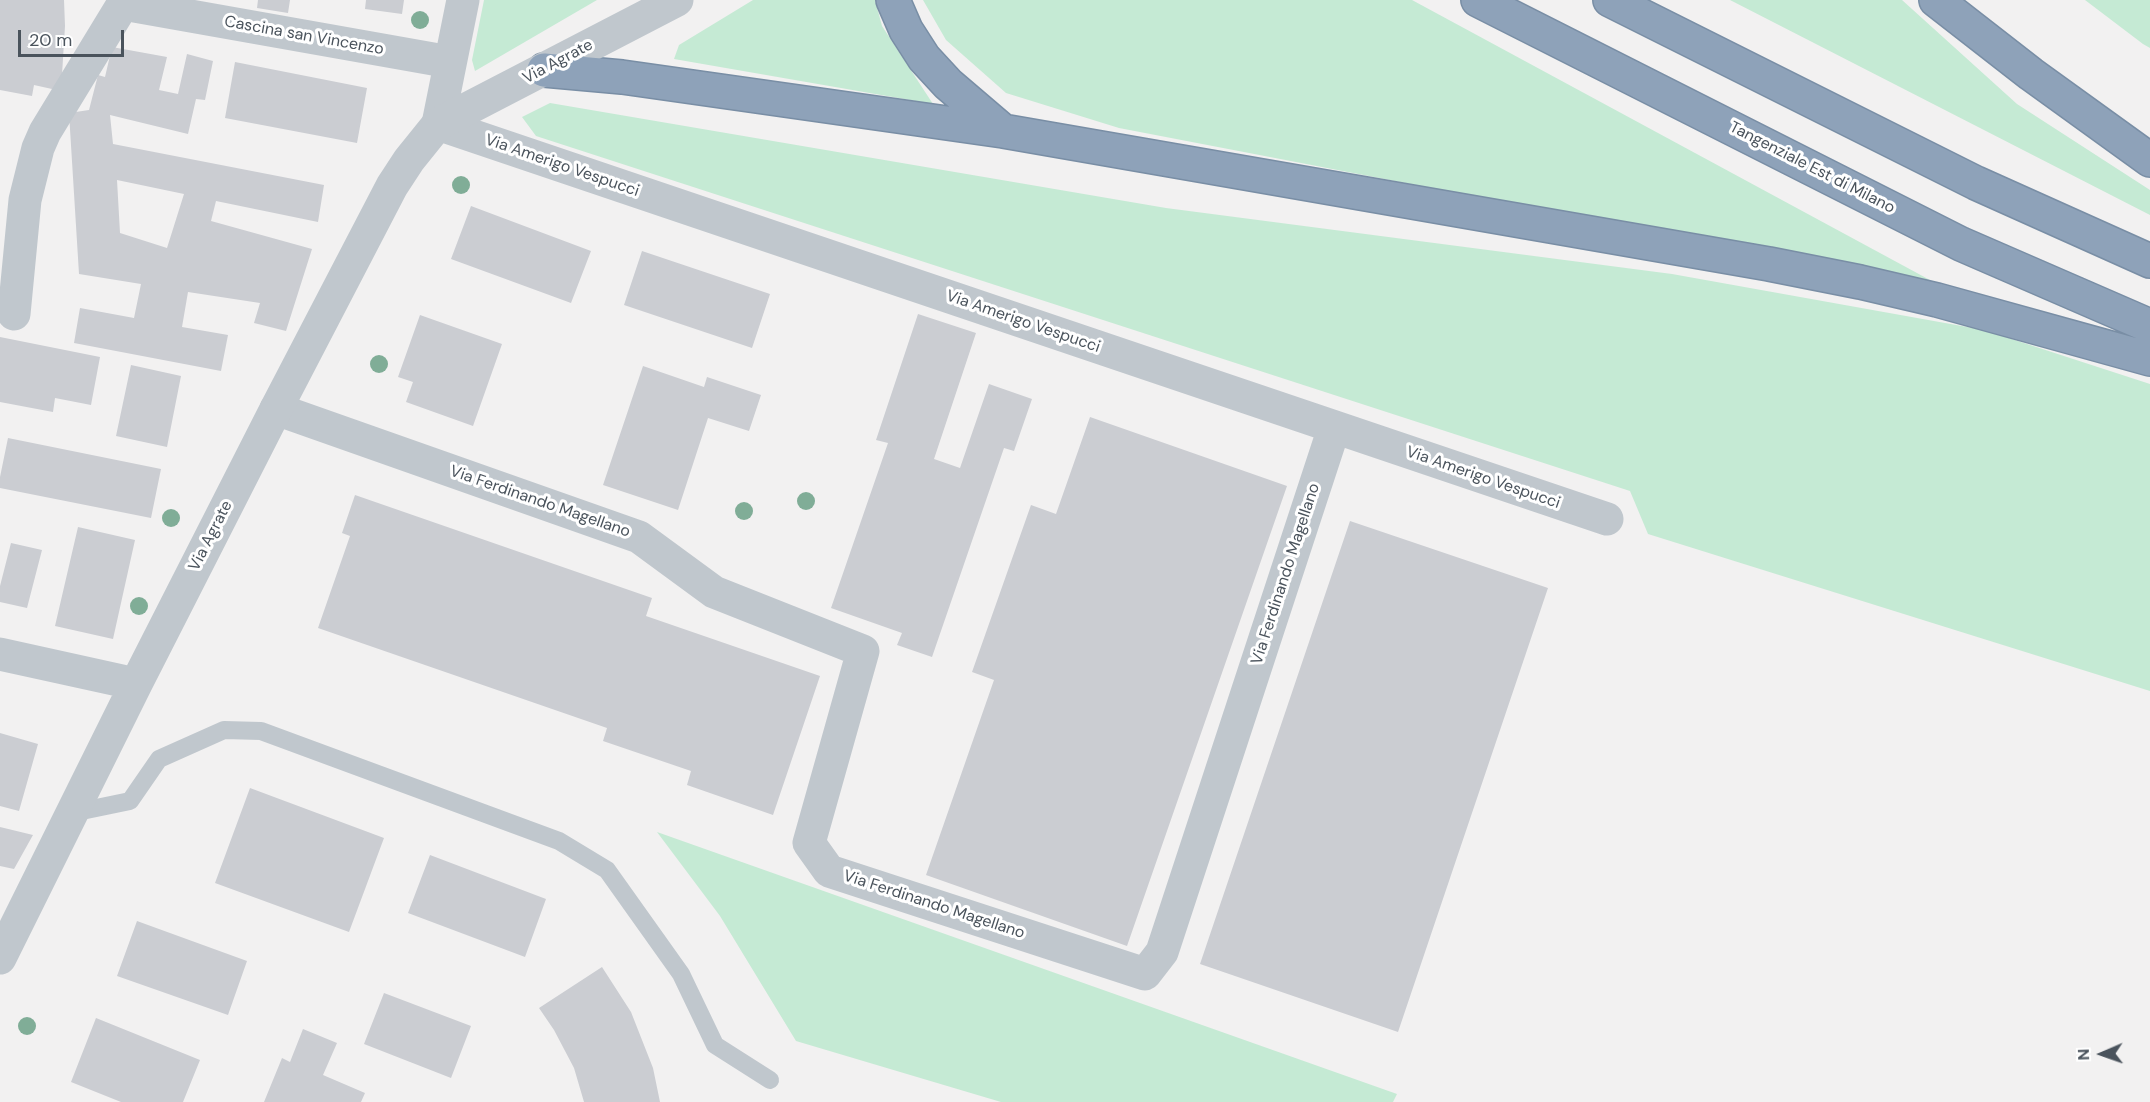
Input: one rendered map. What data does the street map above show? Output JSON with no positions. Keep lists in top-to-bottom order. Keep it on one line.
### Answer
{"streets":{"highway":["Tangenziale Est di Milano"],"street":["Cascina san Vincenzo","Via Agrate","Via Amerigo Vespucci","Via Ferdinando Magellano"]},"crossings":[["Cascina san Vincenzo","Via Agrate"],["Via Agrate","Via Amerigo Vespucci"],["Via Agrate","Via Ferdinando Magellano"],["Via Amerigo Vespucci","Via Ferdinando Magellano"]],"scale_bar":"20 m","north":"left"}
